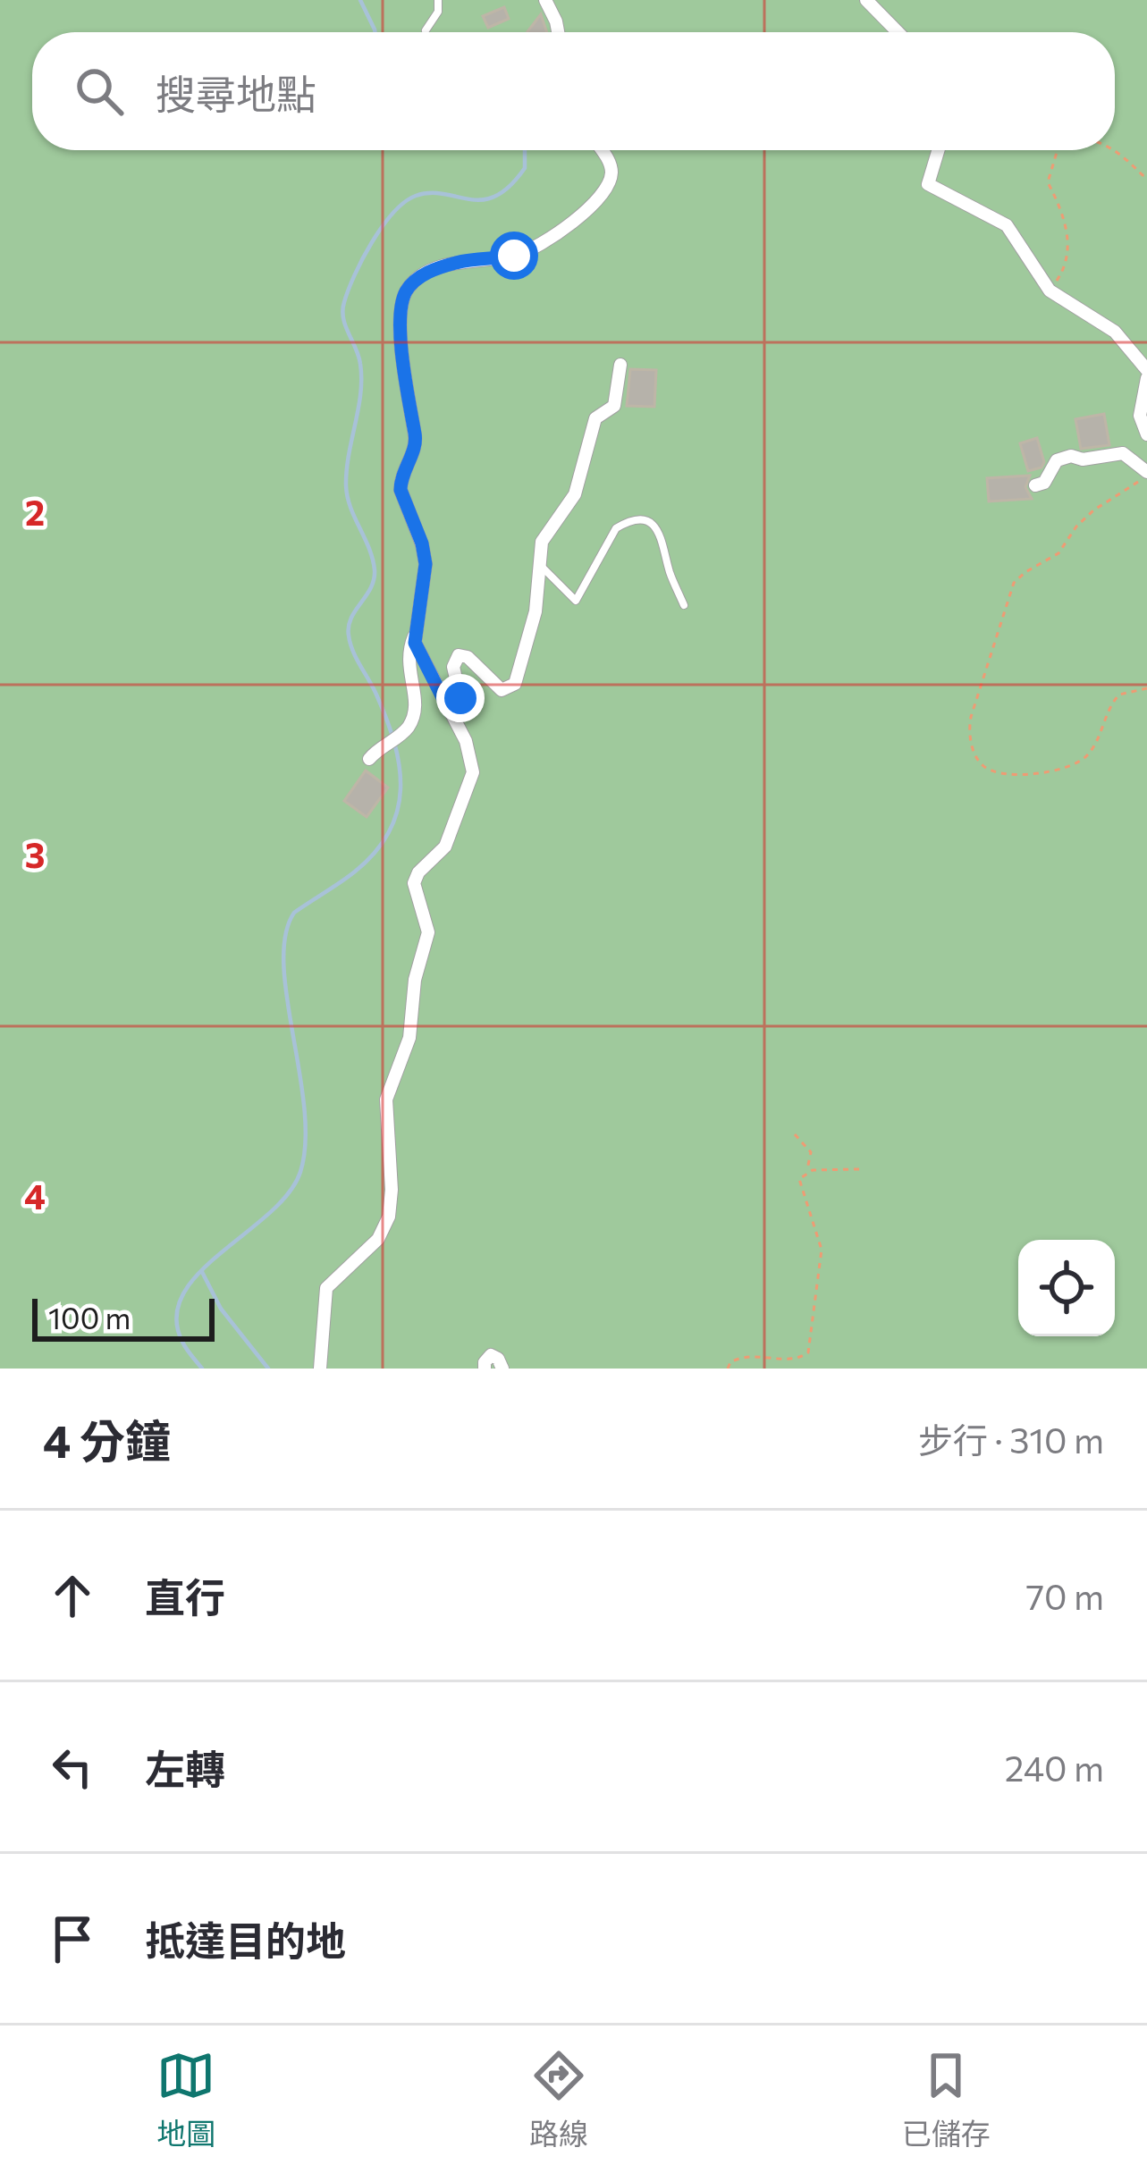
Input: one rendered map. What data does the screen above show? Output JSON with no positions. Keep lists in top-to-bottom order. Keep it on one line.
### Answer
{"scale_bar":"100 m","page":{"search":"搜尋地點","scale":"100 m","heading":["4 分鐘","步行 · 310 m"],"list":[["直行","70 m"],["左轉","240 m"],"抵達目的地"],"nav":["地圖","路線","已儲存"]},"grid":{"rows":["2","3","4"]}}
